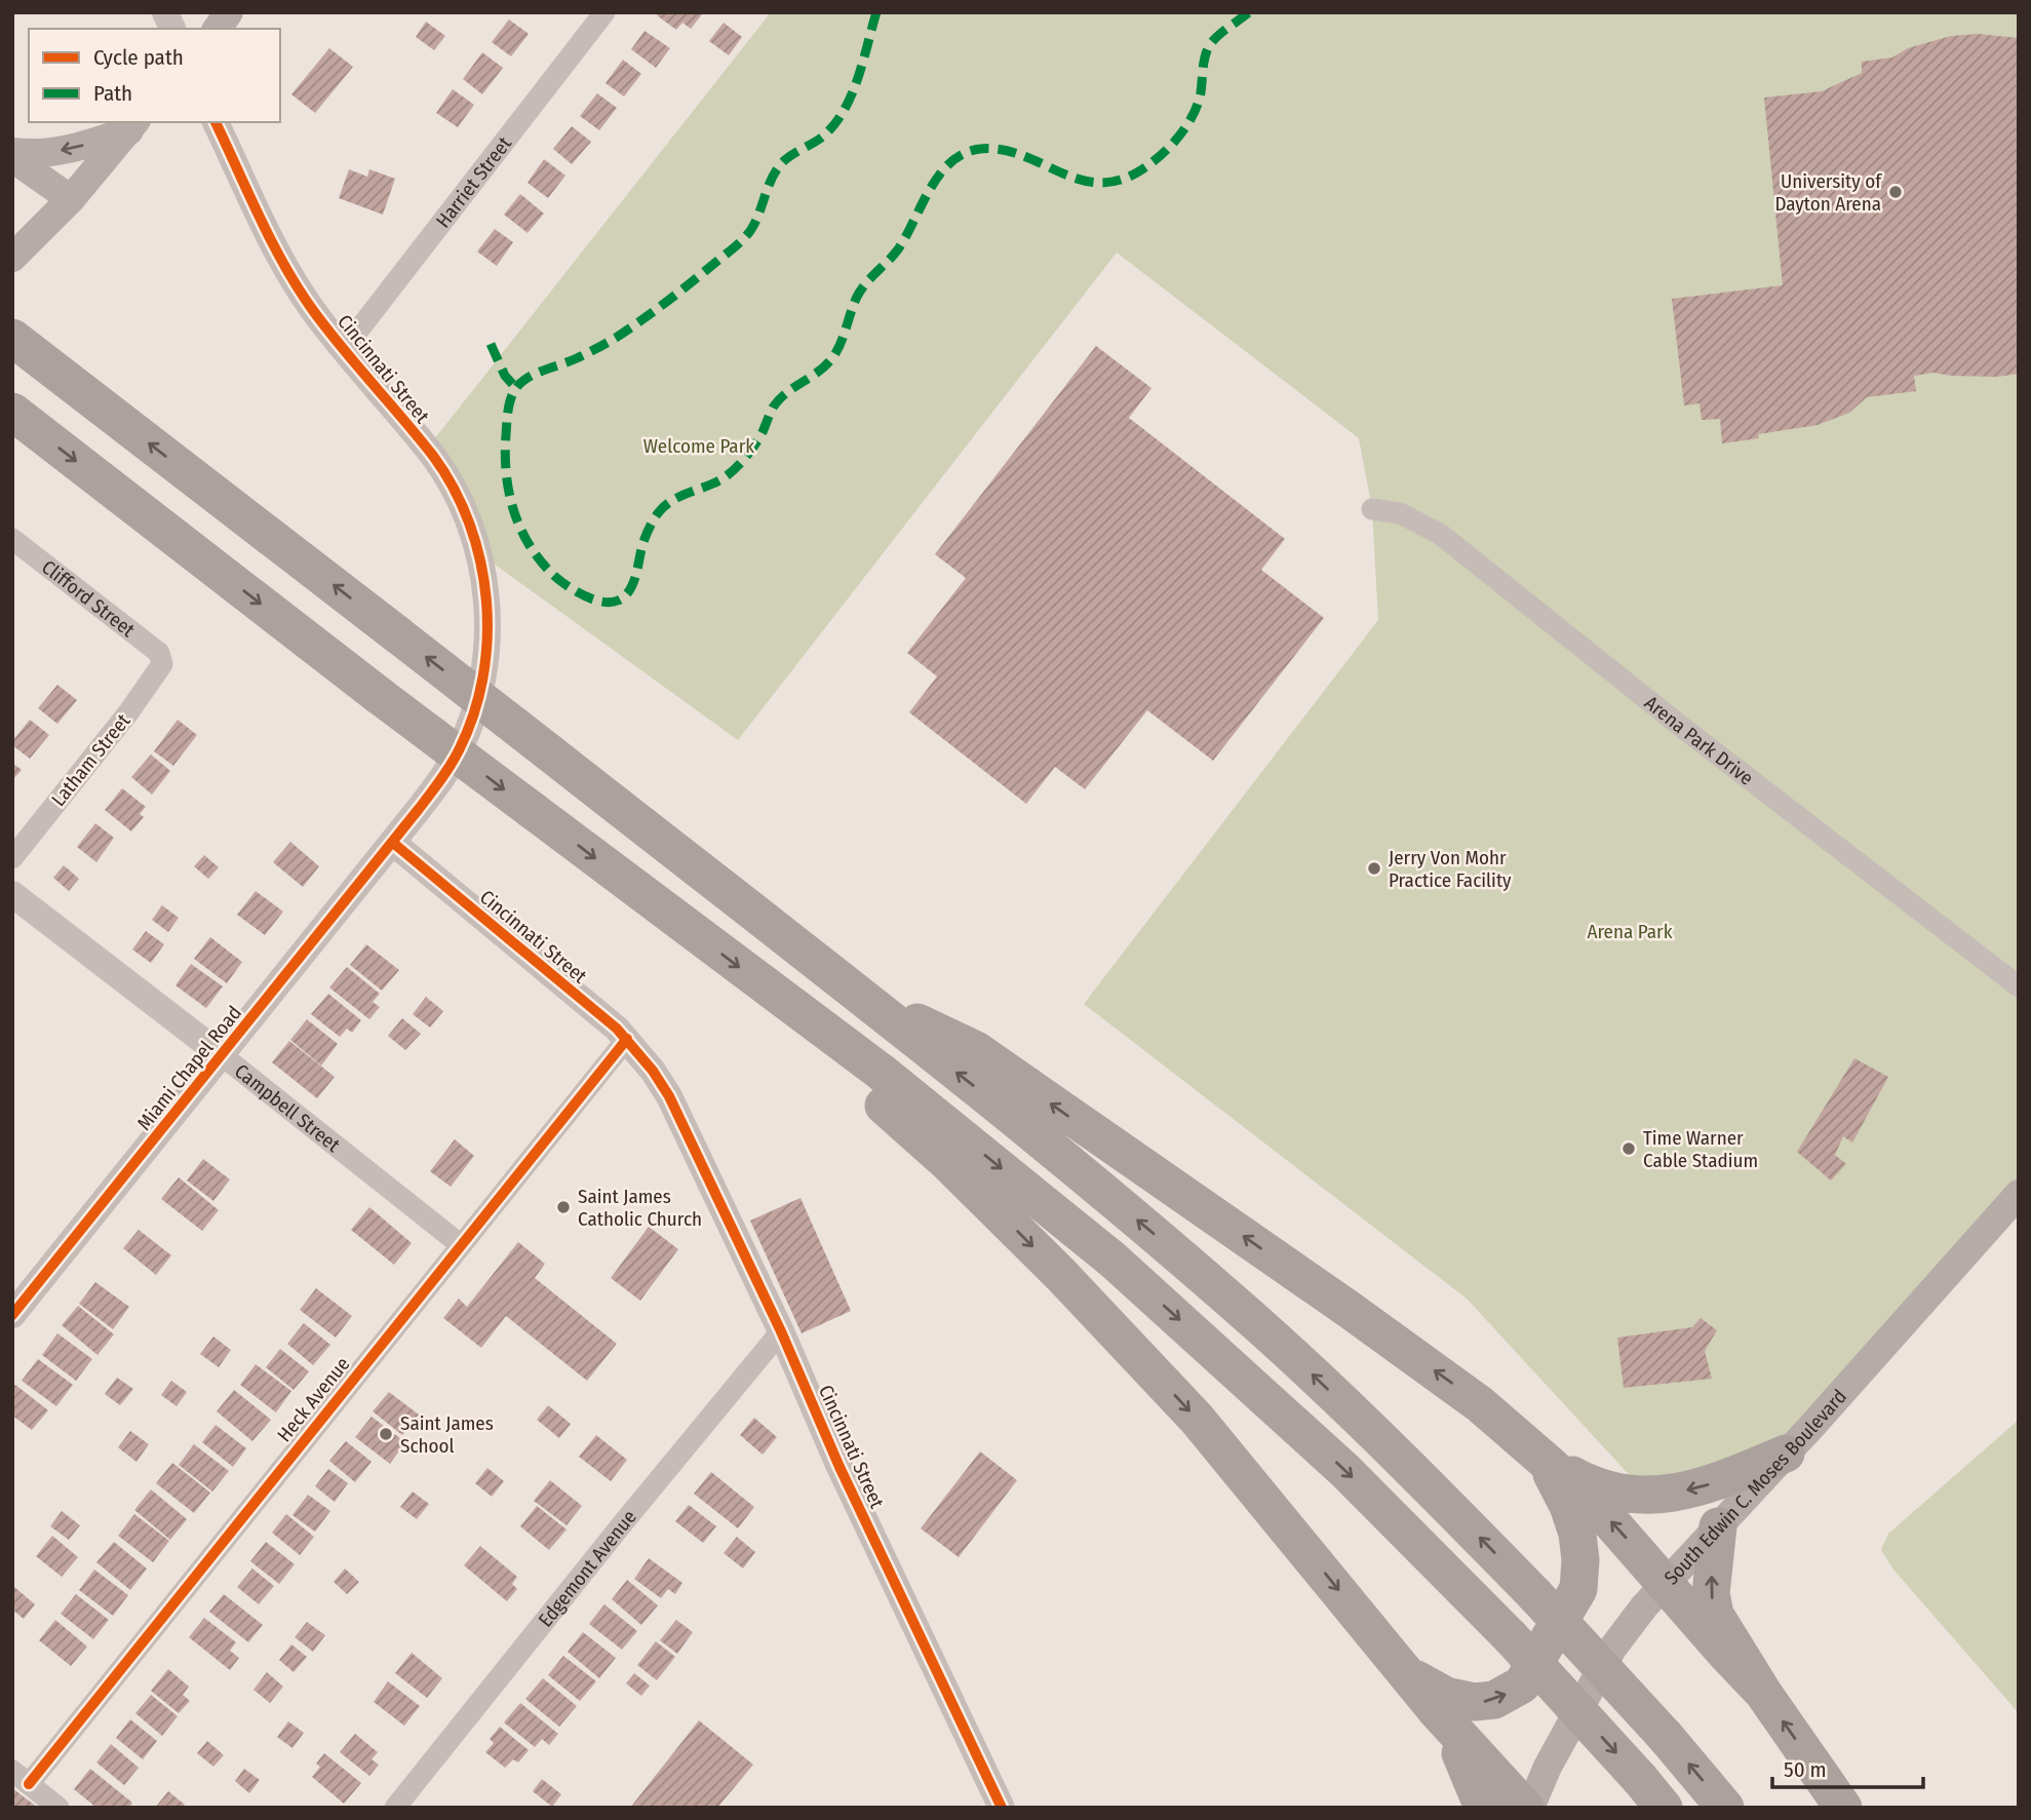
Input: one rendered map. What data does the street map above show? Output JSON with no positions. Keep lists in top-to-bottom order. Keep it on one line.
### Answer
{"streets":{"main road":["South Edwin C. Moses Boulevard"],"street":["Harriet Street","Cincinnati Street","Clifford Street","Arena Park Drive","Latham Street","Miami Chapel Road","Campbell Street","Heck Avenue","Edgemont Avenue"]},"crossings":[["Harriet Street","Cincinnati Street"],["Cincinnati Street","Miami Chapel Road"],["Cincinnati Street","Heck Avenue"],["Cincinnati Street","Edgemont Avenue"],["Clifford Street","Latham Street"],["Miami Chapel Road","Campbell Street"],["Campbell Street","Heck Avenue"]],"parks":["Welcome Park","Arena Park"],"places":["University of Dayton Arena","Jerry Von Mohr Practice Facility","Time Warner Cable Stadium","Saint James Catholic Church","Saint James School"],"legend":["Cycle path","Path"],"scale_bar":"50 m"}
